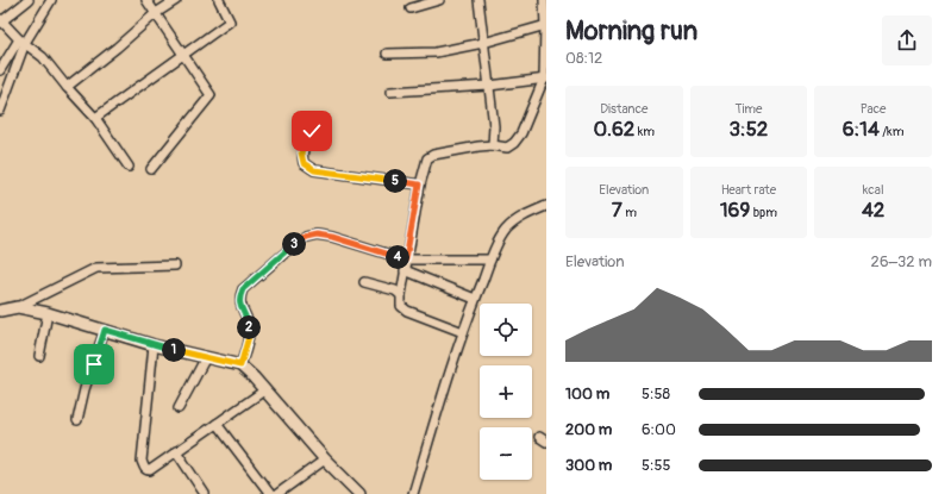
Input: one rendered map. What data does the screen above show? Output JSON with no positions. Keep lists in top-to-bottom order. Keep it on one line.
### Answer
{"page":{"heading":["Morning run","08:12"],"stats":[["Distance","0.62 km"],["Time","3:52"],["Pace","6:14 /km"],["Elevation","7 m"],["Heart rate","169 bpm"],["kcal","42"]],"pins":["5","3","4","2","1"],"chart":["Elevation","26–32 m"],"map_buttons":["+","−"],"list":[{"name":"100 m","note":"5:58"},{"name":"200 m","note":"6:00"},{"name":"300 m","note":"5:55"}]}}
